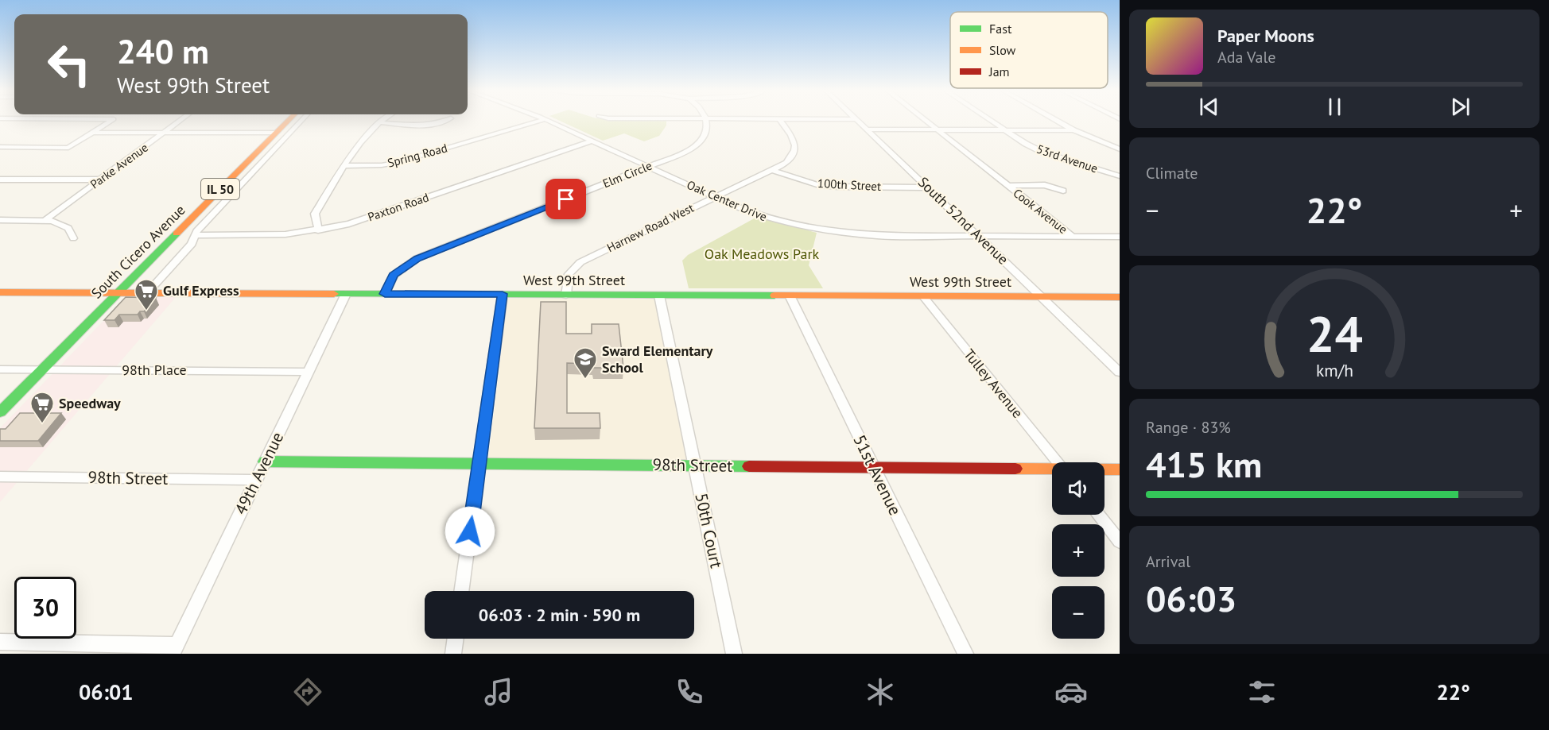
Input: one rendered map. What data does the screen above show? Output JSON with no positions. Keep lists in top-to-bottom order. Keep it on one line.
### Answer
{"streets":{"street":["Spring Road","53rd Avenue","Parke Avenue","Elm Circle","100th Street","IL 50","Oak Center Drive","Paxton Road","Cook Avenue","South 52nd Avenue","Harnew Road West","South Cicero Avenue","West 99th Street","98th Place","Tulley Avenue","98th Street","49th Avenue","51st Avenue","50th Court"]},"crossings":[["Elm Circle","Oak Center Drive"],["Elm Circle","West 99th Street"],["100th Street","South 52nd Avenue"],["100th Street","Harnew Road West"],["Oak Center Drive","Paxton Road"],["Oak Center Drive","Cook Avenue"],["Oak Center Drive","South 52nd Avenue"],["Oak Center Drive","Harnew Road West"],["Paxton Road","South Cicero Avenue"],["South 52nd Avenue","West 99th Street"],["Harnew Road West","West 99th Street"],["South Cicero Avenue","West 99th Street"],["South Cicero Avenue","98th Place"],["West 99th Street","Tulley Avenue"],["West 99th Street","49th Avenue"],["West 99th Street","51st Avenue"],["West 99th Street","50th Court"],["98th Place","49th Avenue"],["98th Street","49th Avenue"],["98th Street","51st Avenue"],["98th Street","50th Court"]],"parks":["Oak Meadows Park"],"places":{"supermarket":["Gulf Express","Speedway"],"school or university":["Sward Elementary School"]},"legend":["Fast","Slow","Jam"],"page":{"turn":["240 m","West 99th Street"],"song":["Paper Moons","Ada Vale"],"tile":["Climate",["Range · 83%","415 km"],["Arrival","06:03"]],"heat":["−","22°","+"],"map_buttons":["+","−"],"limit":"30","trip":"06:03 · 2 min · 590 m","tabs":["06:01","22°"],"gauge":["24","km/h"]}}
